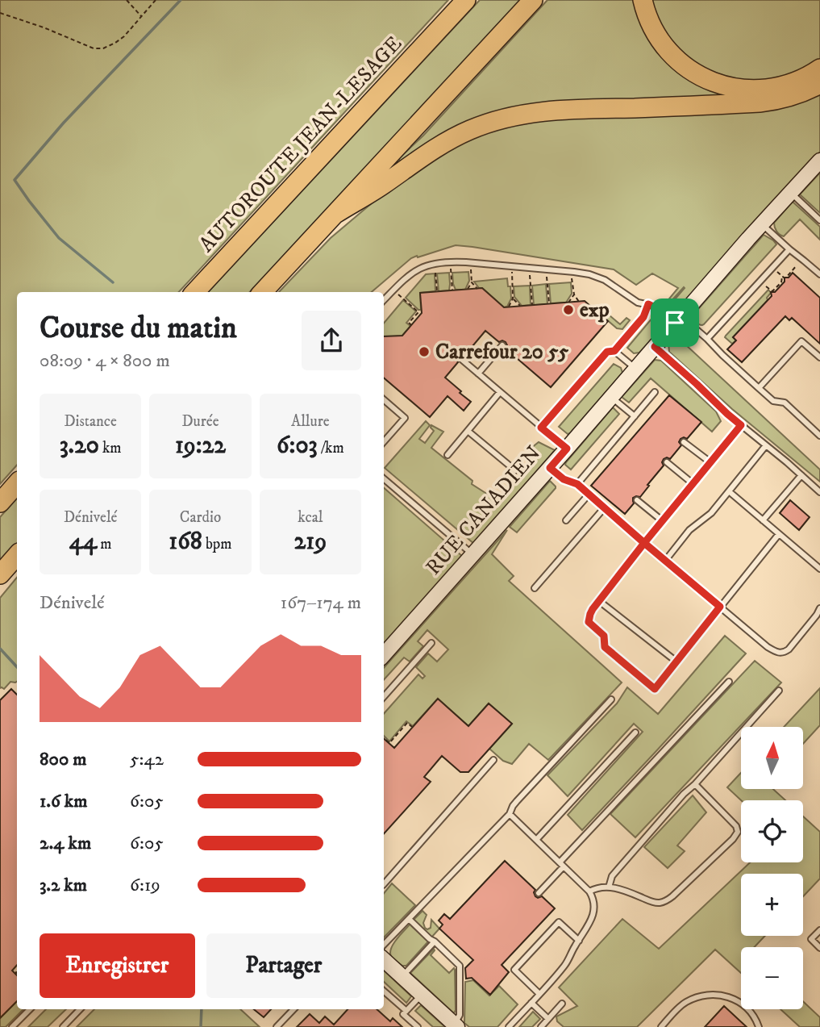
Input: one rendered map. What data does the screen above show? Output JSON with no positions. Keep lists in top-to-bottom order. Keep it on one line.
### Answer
{"streets":{"highway":["AUTOROUTE JEAN-LESAGE"],"street":["RUE CANADIEN"]},"places":["exp","Carrefour 20 55"],"north":"top","page":{"heading":["Course du matin","08:09 · 4 × 800 m"],"stats":[["Distance","3.20 km"],["Durée","19:22"],["Allure","6:03 /km"],["Dénivelé","44 m"],["Cardio","168 bpm"],["kcal","219"]],"chart":["Dénivelé","167–174 m"],"map_buttons":["+","−"],"list":[{"name":"800 m","note":"5:42"},{"name":"1.6 km","note":"6:05"},{"name":"2.4 km","note":"6:05"},{"name":"3.2 km","note":"6:19"}],"buttons":["Enregistrer","Partager"]}}
